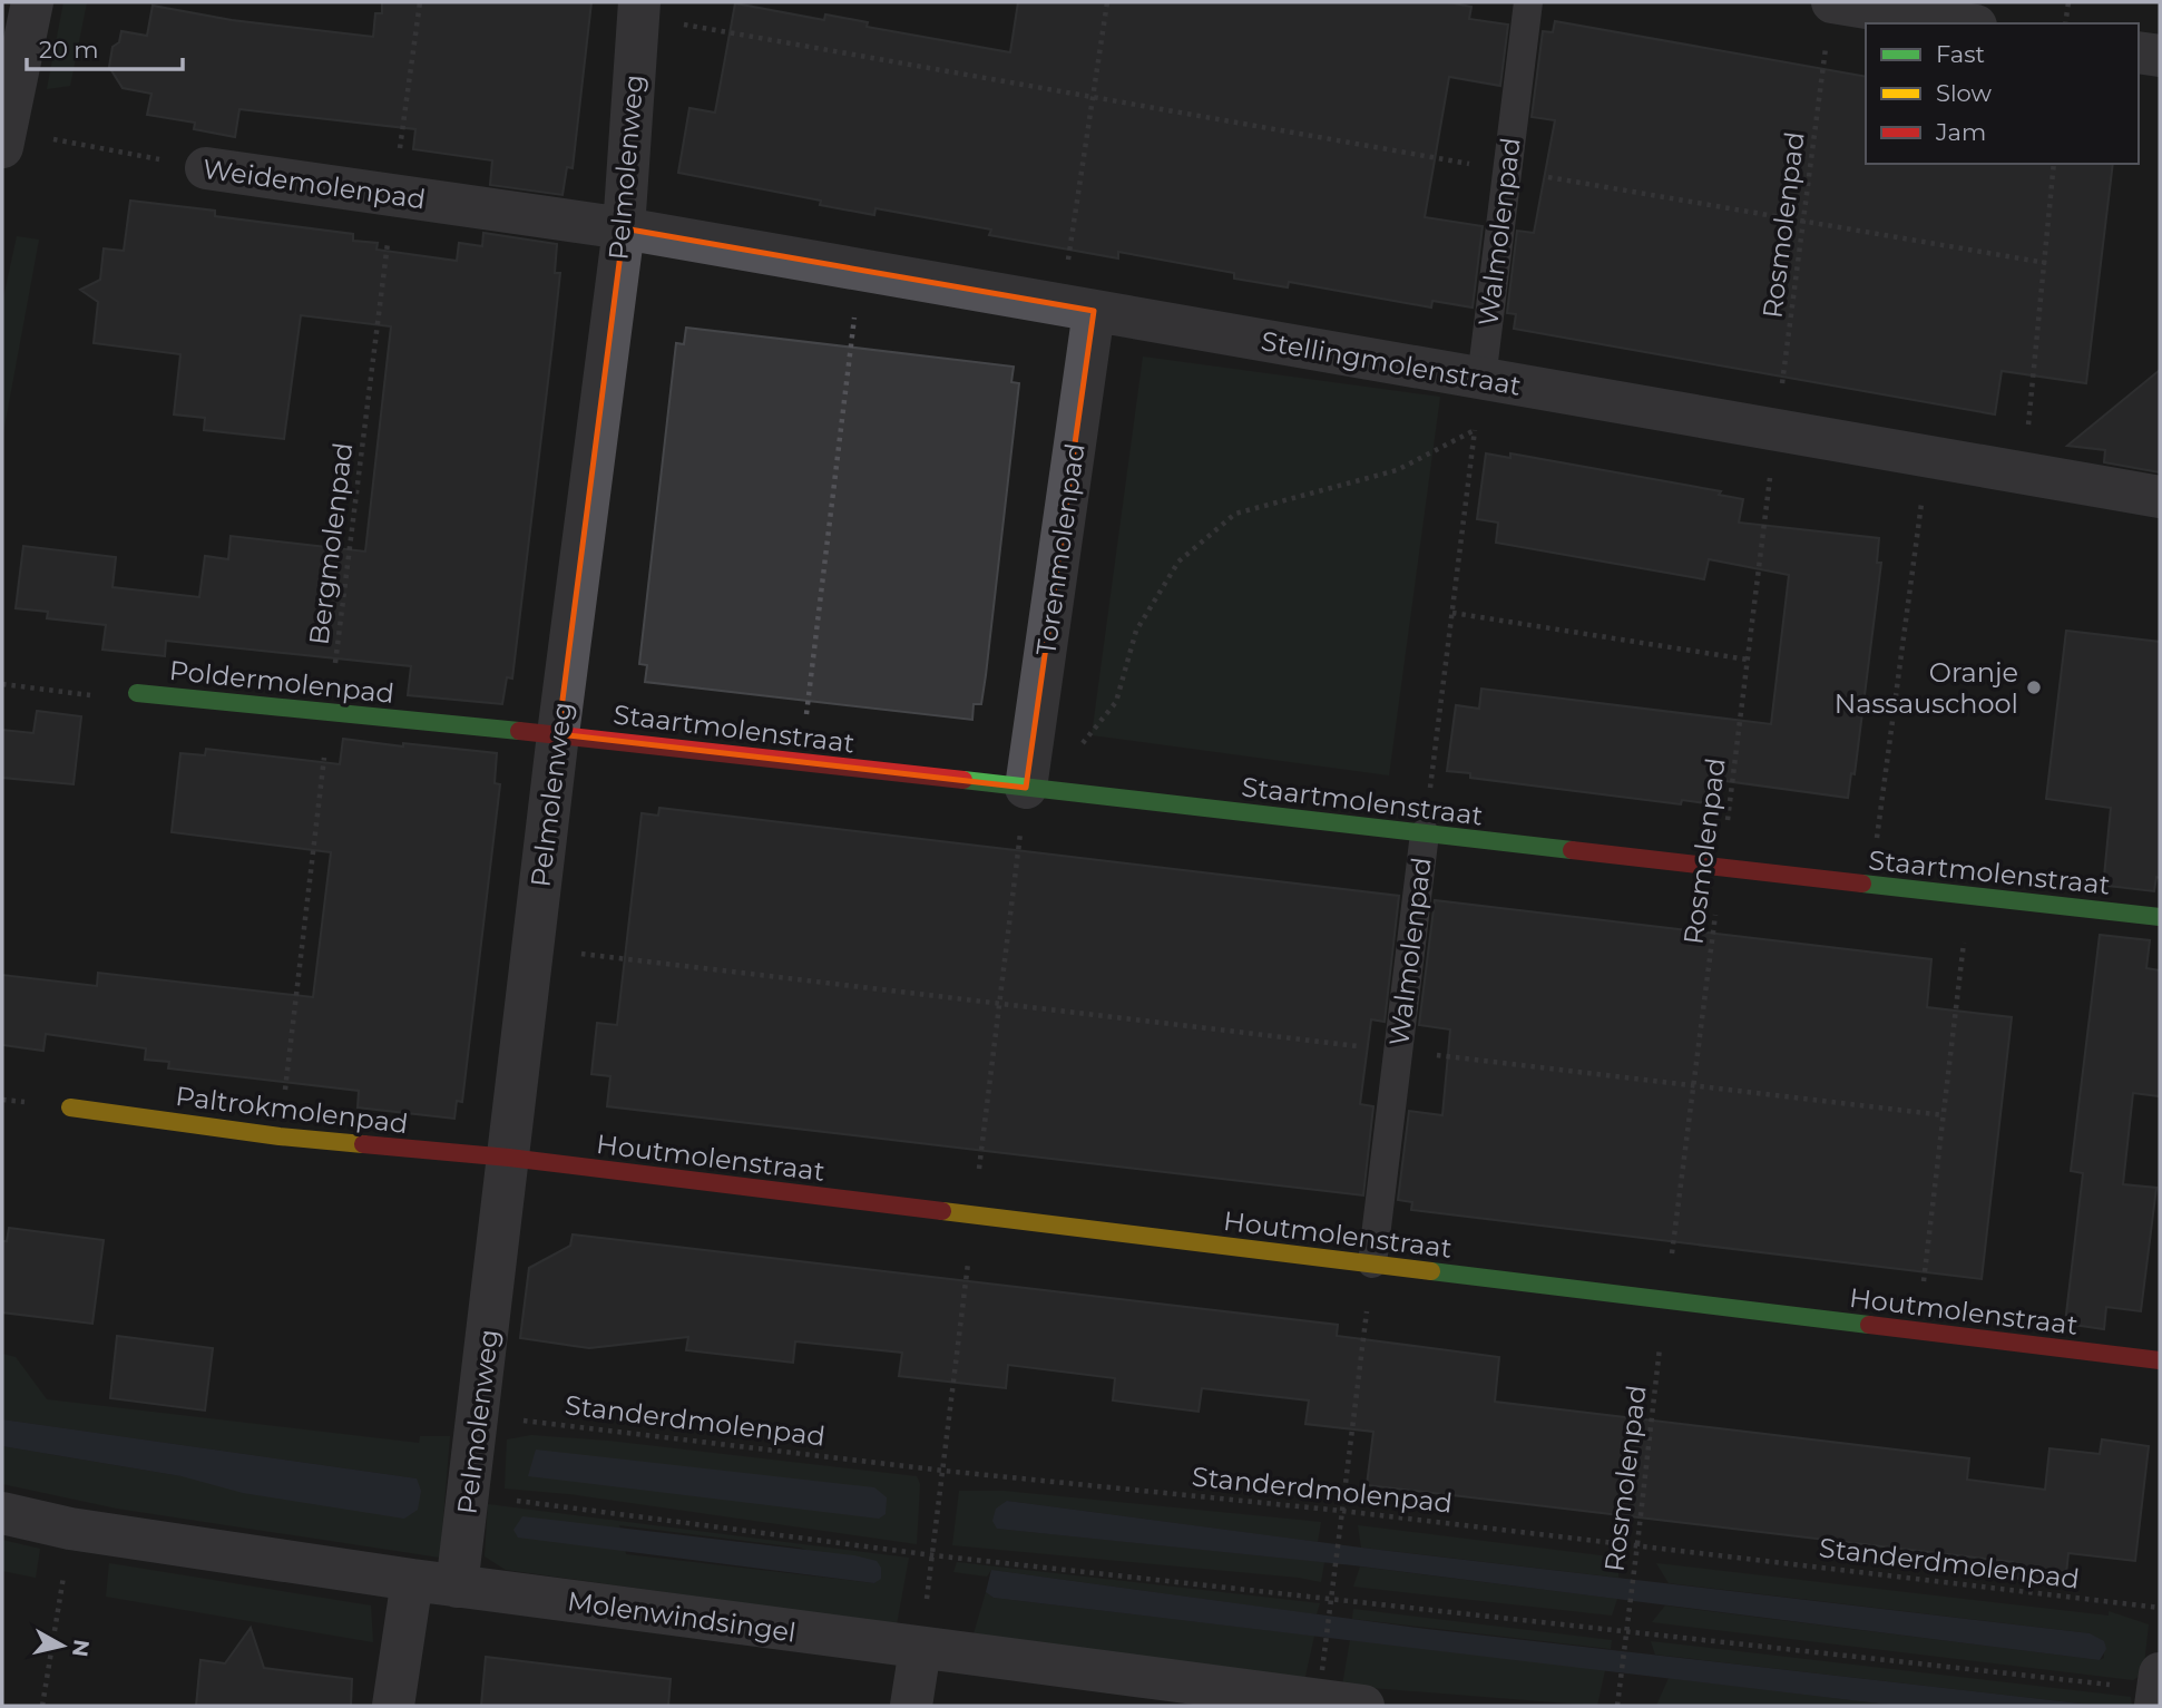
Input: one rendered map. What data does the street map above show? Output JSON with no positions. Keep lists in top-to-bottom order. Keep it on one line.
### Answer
{"streets":{"street":["Pelmolenweg","Weidemolenpad","Stellingmolenstraat","Torenmolenpad","Poldermolenpad","Staartmolenstraat","Paltrokmolenpad","Houtmolenstraat","Molenwindsingel"],"lane":["Walmolenpad"],"path":["Rosmolenpad","Bergmolenpad","Standerdmolenpad"]},"crossings":[["Pelmolenweg","Weidemolenpad"],["Pelmolenweg","Stellingmolenstraat"],["Pelmolenweg","Poldermolenpad"],["Pelmolenweg","Staartmolenstraat"],["Pelmolenweg","Paltrokmolenpad"],["Pelmolenweg","Houtmolenstraat"],["Pelmolenweg","Standerdmolenpad"],["Pelmolenweg","Molenwindsingel"],["Weidemolenpad","Stellingmolenstraat"],["Weidemolenpad","Bergmolenpad"],["Rosmolenpad","Stellingmolenstraat"],["Rosmolenpad","Staartmolenstraat"],["Rosmolenpad","Houtmolenstraat"],["Rosmolenpad","Standerdmolenpad"],["Walmolenpad","Stellingmolenstraat"],["Walmolenpad","Staartmolenstraat"],["Walmolenpad","Houtmolenstraat"],["Stellingmolenstraat","Torenmolenpad"],["Bergmolenpad","Poldermolenpad"],["Bergmolenpad","Paltrokmolenpad"],["Torenmolenpad","Staartmolenstraat"],["Poldermolenpad","Staartmolenstraat"],["Paltrokmolenpad","Houtmolenstraat"]],"places":["Oranje Nassauschool"],"legend":["Fast","Slow","Jam"],"scale_bar":"20 m","north":"right"}
